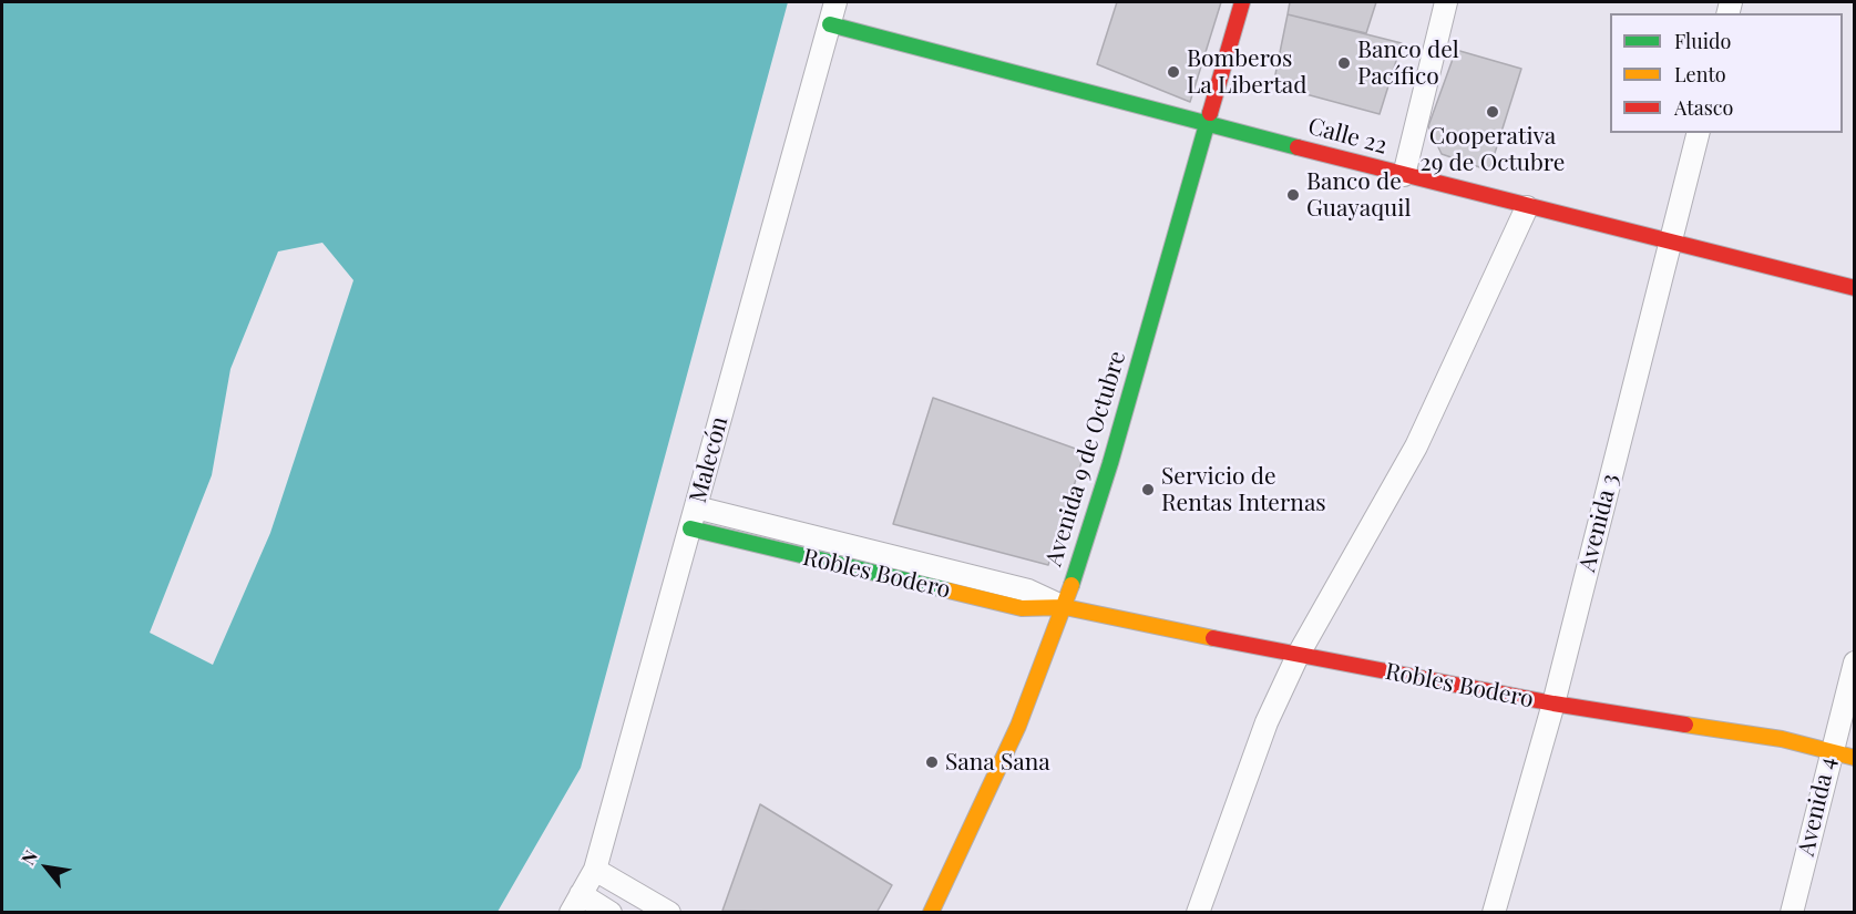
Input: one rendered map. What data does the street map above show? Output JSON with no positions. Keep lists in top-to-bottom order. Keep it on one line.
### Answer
{"streets":{"street":["Calle 22","Avenida 9 de Octubre","Malecón","Avenida 3","Robles Bodero","Avenida 4"]},"crossings":[["Calle 22","Avenida 9 de Octubre"],["Calle 22","Malecón"],["Calle 22","Avenida 3"],["Avenida 9 de Octubre","Robles Bodero"],["Malecón","Robles Bodero"],["Avenida 3","Robles Bodero"],["Robles Bodero","Avenida 4"]],"places":["Banco del Pacífico","Bomberos La Libertad","Cooperativa 29 de Octubre","Banco de Guayaquil","Servicio de Rentas Internas","Sana Sana"],"legend":["Fluido","Lento","Atasco"],"north":"top left"}
